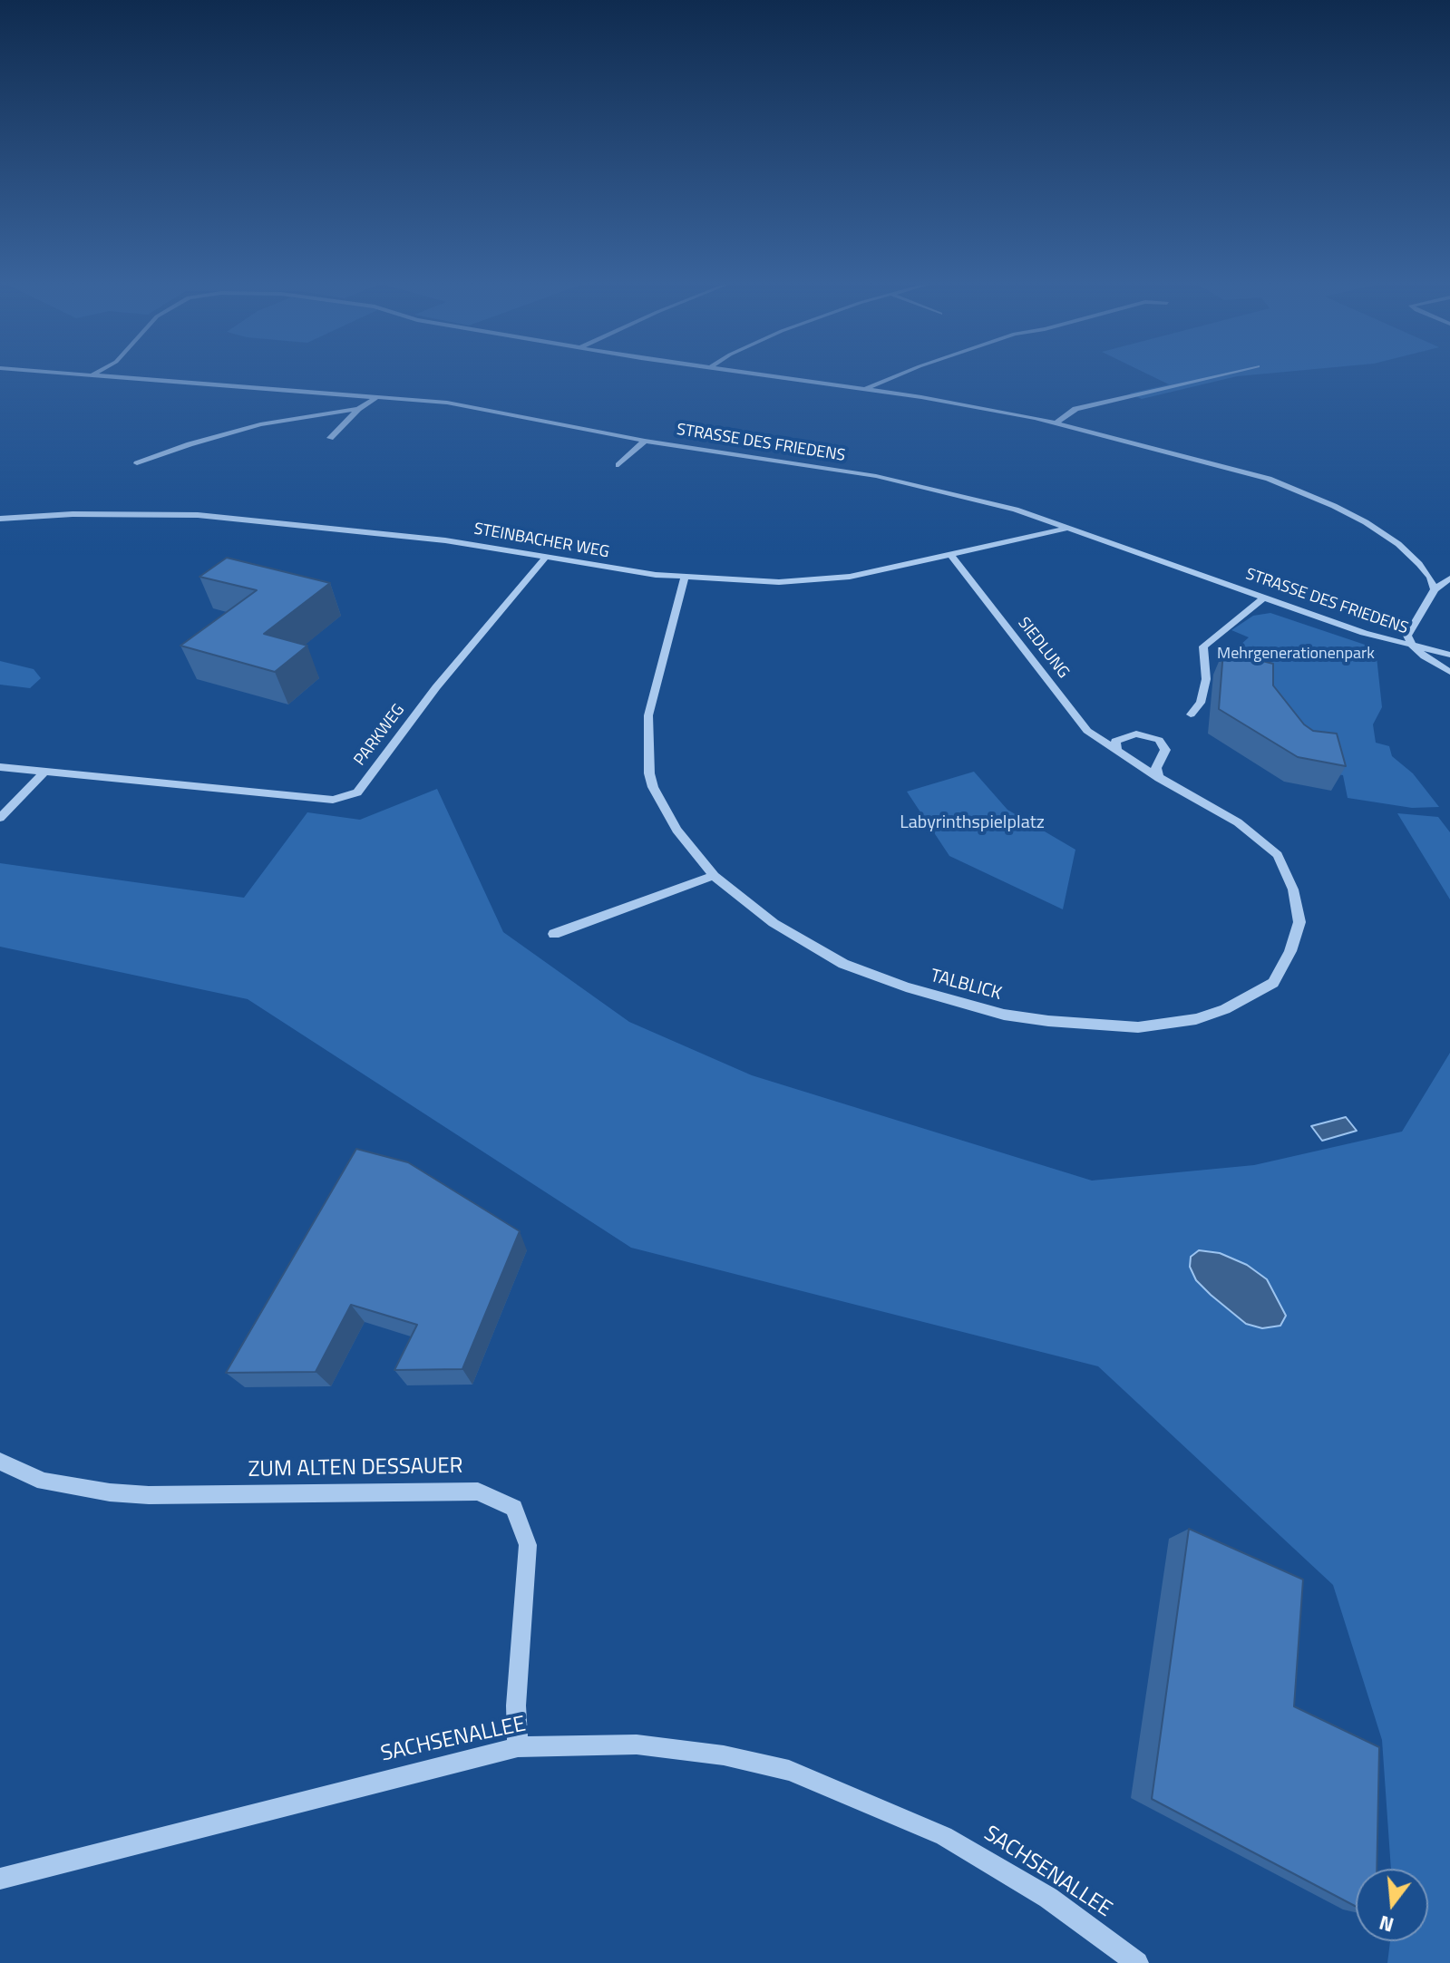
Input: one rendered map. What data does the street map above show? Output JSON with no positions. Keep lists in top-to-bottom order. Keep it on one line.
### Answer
{"streets":{"street":["STRASSE DES FRIEDENS","STEINBACHER WEG","SIEDLUNG","PARKWEG","TALBLICK","ZUM ALTEN DESSAUER","SACHSENALLEE"]},"crossings":[["STRASSE DES FRIEDENS","STEINBACHER WEG"],["STEINBACHER WEG","SIEDLUNG"],["STEINBACHER WEG","PARKWEG"],["STEINBACHER WEG","TALBLICK"],["SIEDLUNG","TALBLICK"],["ZUM ALTEN DESSAUER","SACHSENALLEE"]],"parks":["Mehrgenerationenpark","Labyrinthspielplatz"],"north":"bottom"}
